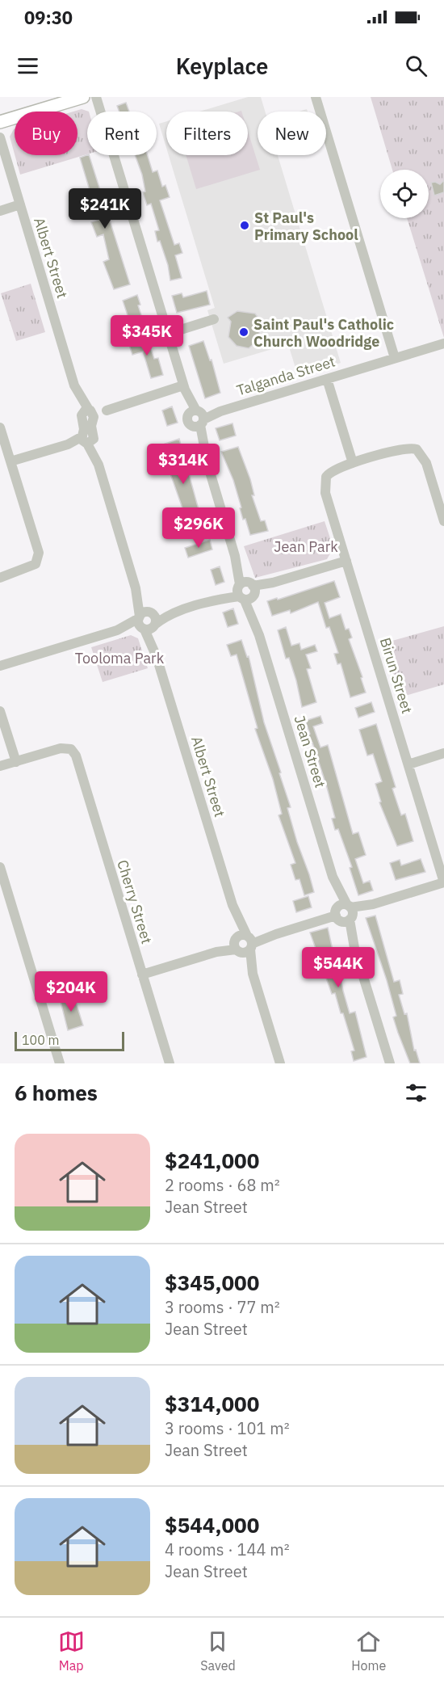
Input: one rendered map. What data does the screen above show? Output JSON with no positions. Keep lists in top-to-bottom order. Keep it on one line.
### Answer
{"streets":{"street":["Albert Street","Talganda Street","Birun Street","Jean Street","Cherry Street"]},"crossings":[["Talganda Street","Jean Street"]],"parks":["Jean Park","Tooloma Park"],"places":["St Paul's Primary School","Saint Paul's Catholic Church Woodridge"],"scale_bar":"100 m","page":{"status":"09:30","header":"Keyplace","chip":["Buy","Rent","Filters","New"],"price":["$241K","$345K","$314K","$296K","$544K","$204K"],"scale":"100 m","heading":"6 homes","list":[{"name":"$241,000","note":"2 rooms · 68 m² · Jean Street"},{"name":"$345,000","note":"3 rooms · 77 m² · Jean Street"},{"name":"$314,000","note":"3 rooms · 101 m² · Jean Street"},{"name":"$544,000","note":"4 rooms · 144 m² · Jean Street"}],"tabs":["Map","Saved","Home"]}}
